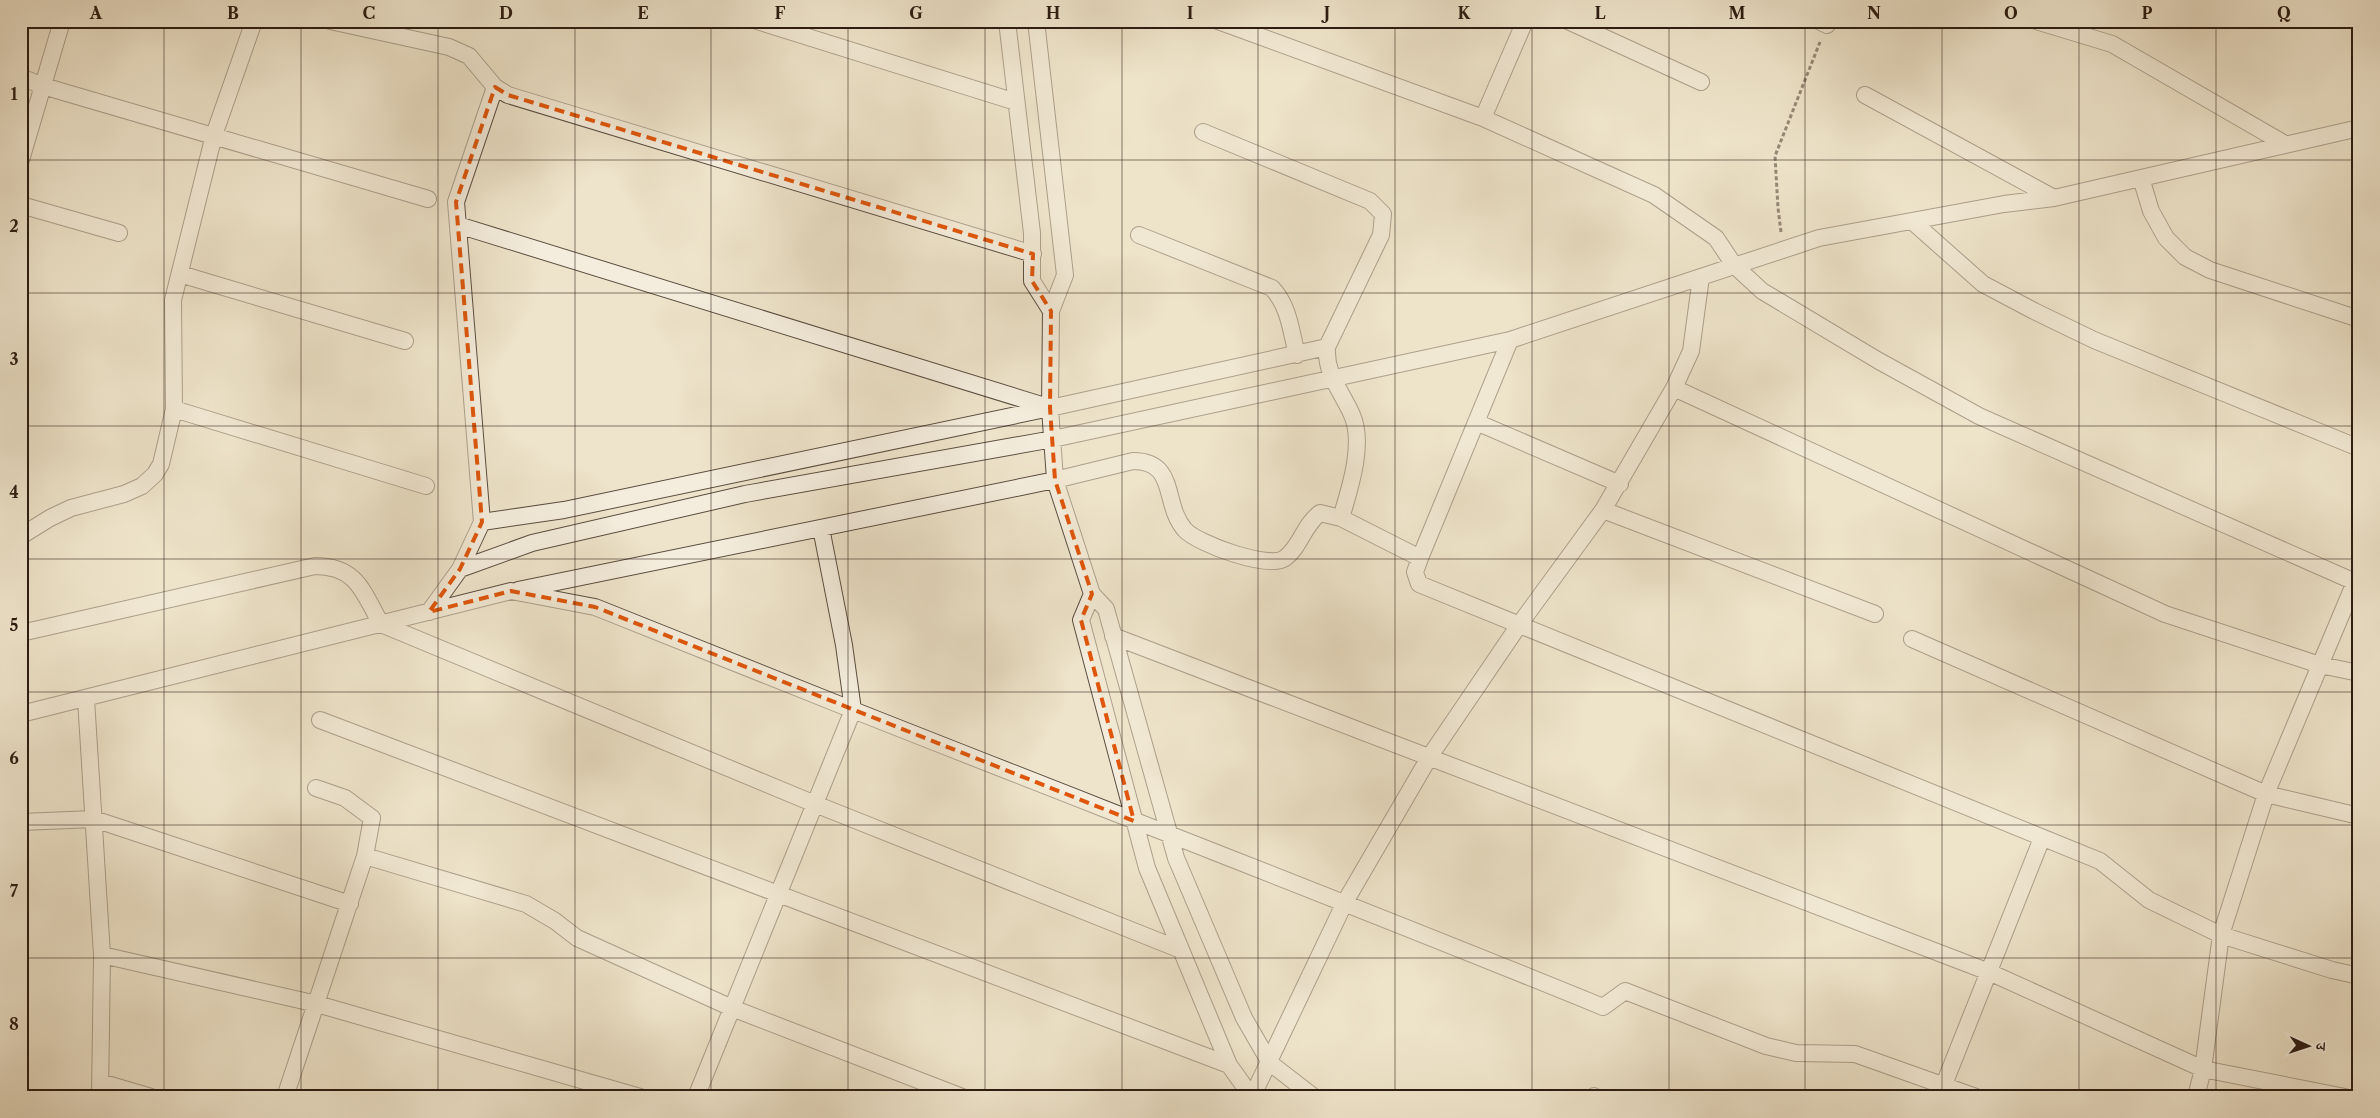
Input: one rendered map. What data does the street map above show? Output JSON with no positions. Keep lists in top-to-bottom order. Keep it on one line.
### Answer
{"north":"right","grid":{"columns":["A","B","C","D","E","F","G","H","I","J","K","L","M","N","O","P","Q"],"rows":["1","2","3","4","5","6","7","8"]}}
